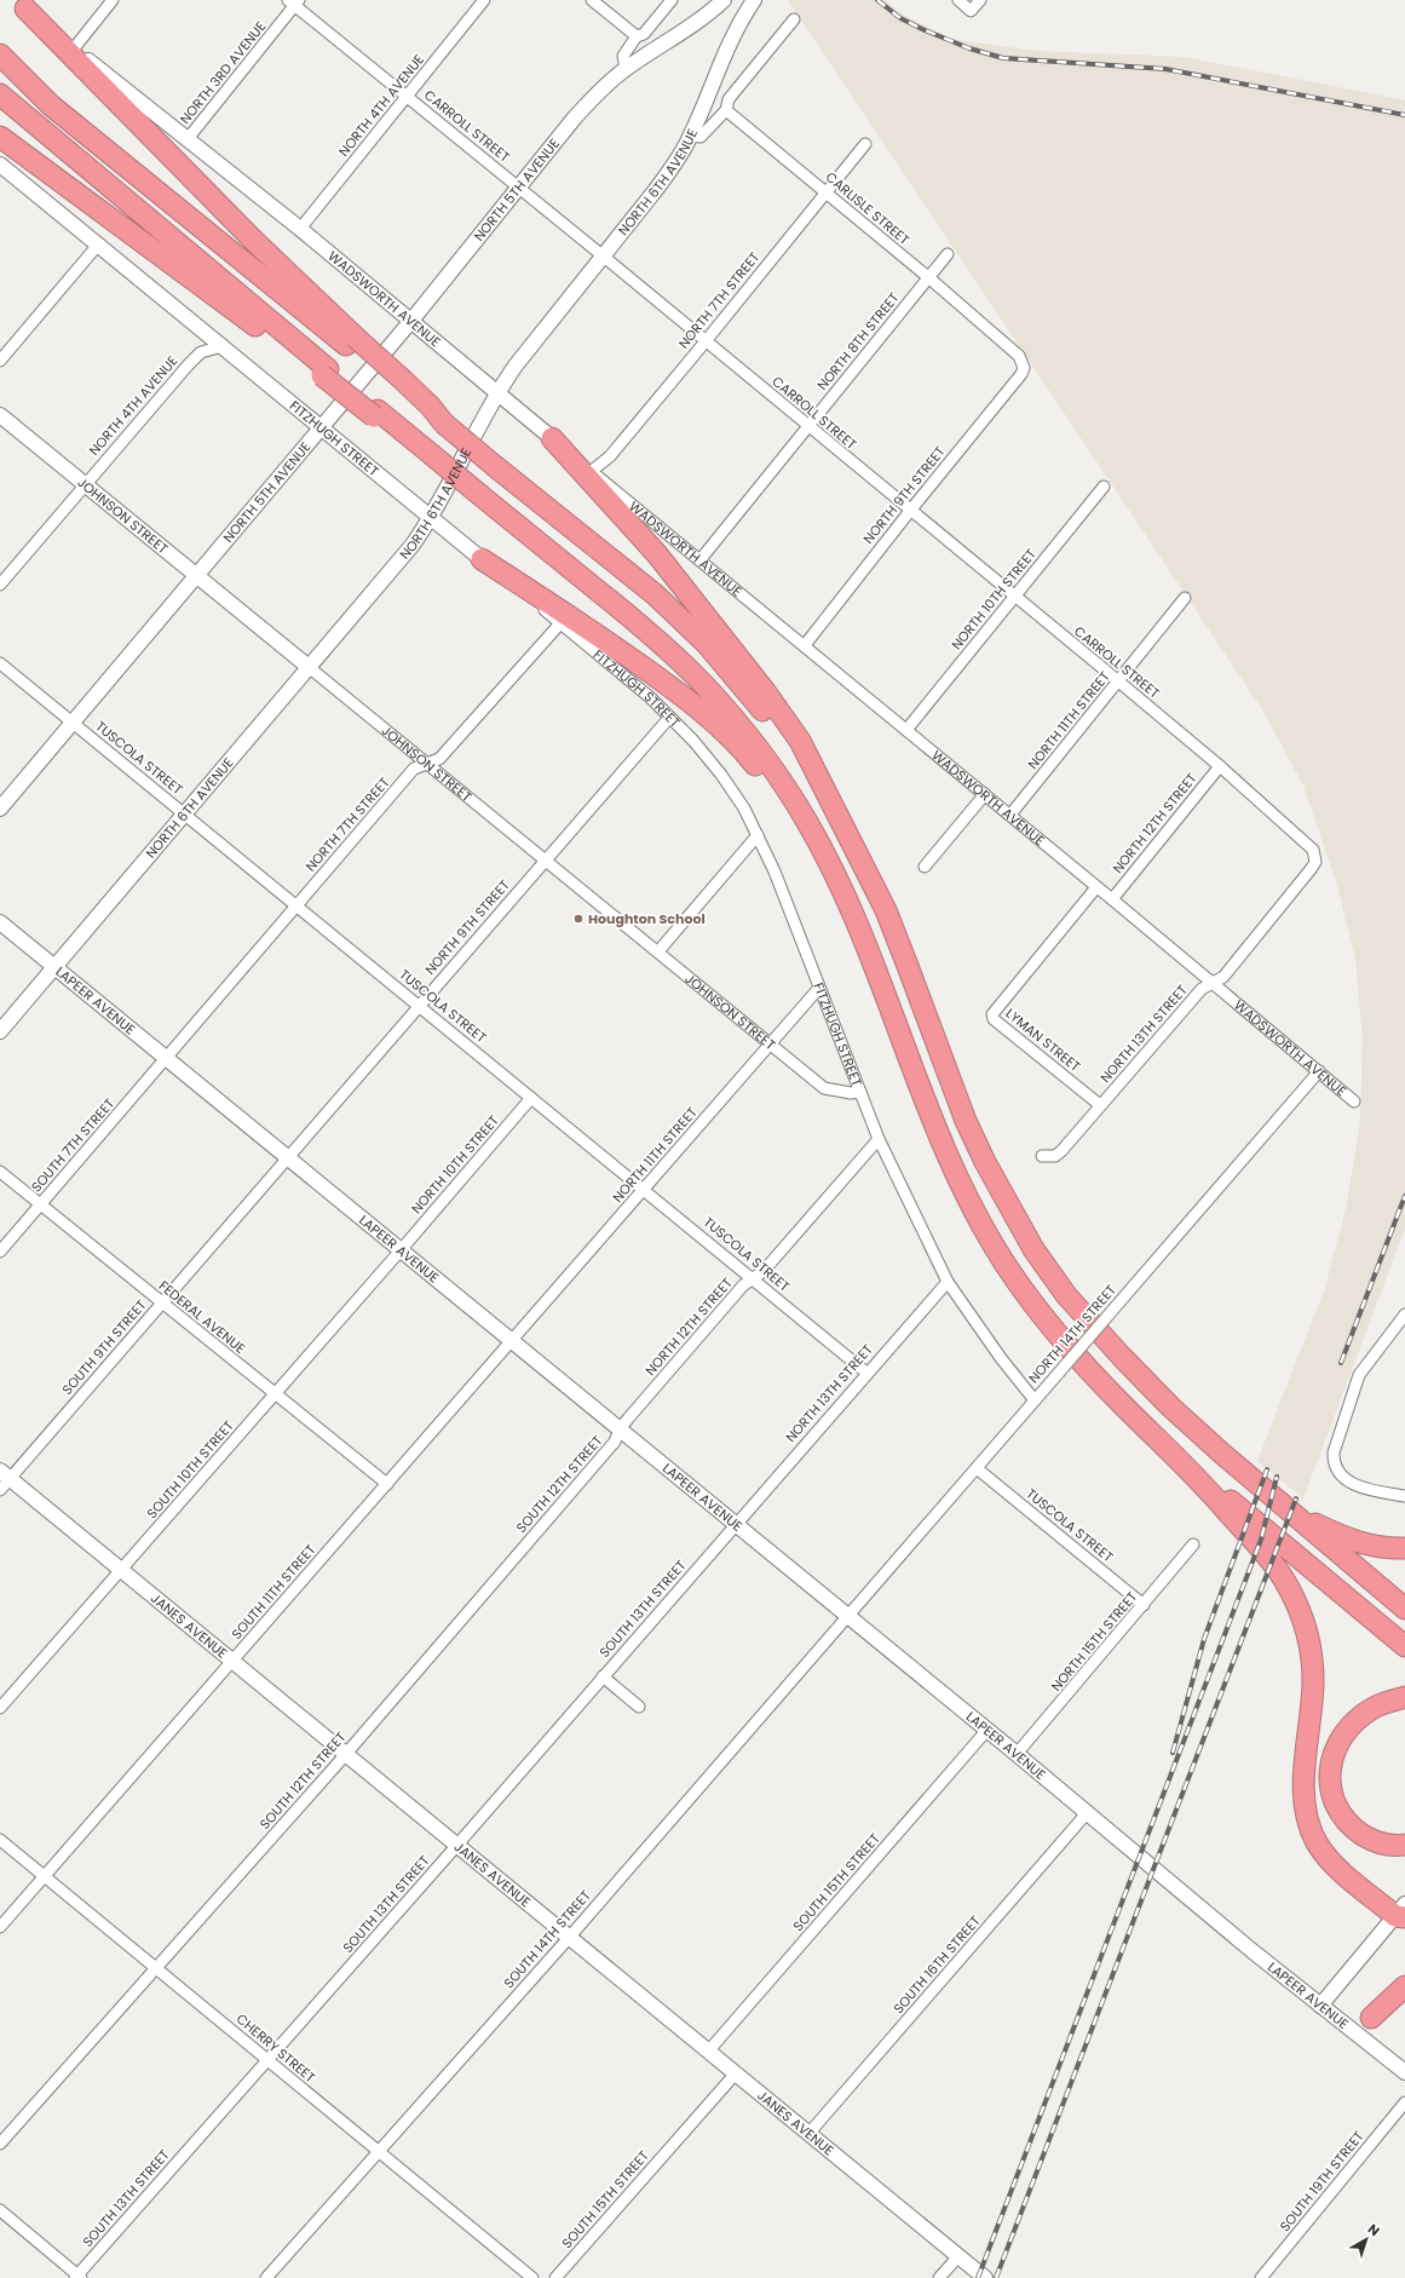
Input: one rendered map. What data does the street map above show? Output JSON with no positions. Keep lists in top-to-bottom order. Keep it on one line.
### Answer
{"streets":{"street":["NORTH 3RD AVENUE","NORTH 4TH AVENUE","CARROLL STREET","NORTH 6TH AVENUE","NORTH 5TH AVENUE","CARLISLE STREET","WADSWORTH AVENUE","NORTH 7TH STREET","NORTH 8TH STREET","FITZHUGH STREET","NORTH 9TH STREET","JOHNSON STREET","NORTH 10TH STREET","NORTH 11TH STREET","TUSCOLA STREET","NORTH 12TH STREET","LAPEER AVENUE","NORTH 13TH STREET","LYMAN STREET","SOUTH 7TH STREET","FEDERAL AVENUE","NORTH 14TH STREET","SOUTH 9TH STREET","SOUTH 10TH STREET","SOUTH 12TH STREET","SOUTH 11TH STREET","SOUTH 13TH STREET","JANES AVENUE","NORTH 15TH STREET","SOUTH 15TH STREET","SOUTH 14TH STREET","SOUTH 16TH STREET","CHERRY STREET","SOUTH 19TH STREET"]},"crossings":[["NORTH 3RD AVENUE","CARROLL STREET"],["NORTH 3RD AVENUE","WADSWORTH AVENUE"],["NORTH 4TH AVENUE","CARROLL STREET"],["NORTH 4TH AVENUE","WADSWORTH AVENUE"],["NORTH 4TH AVENUE","FITZHUGH STREET"],["NORTH 4TH AVENUE","JOHNSON STREET"],["CARROLL STREET","NORTH 6TH AVENUE"],["CARROLL STREET","NORTH 5TH AVENUE"],["CARROLL STREET","NORTH 7TH STREET"],["CARROLL STREET","NORTH 8TH STREET"],["CARROLL STREET","NORTH 9TH STREET"],["CARROLL STREET","NORTH 10TH STREET"],["CARROLL STREET","NORTH 11TH STREET"],["CARROLL STREET","NORTH 12TH STREET"],["CARROLL STREET","NORTH 13TH STREET"],["NORTH 6TH AVENUE","WADSWORTH AVENUE"],["NORTH 6TH AVENUE","FITZHUGH STREET"],["NORTH 6TH AVENUE","JOHNSON STREET"],["NORTH 6TH AVENUE","TUSCOLA STREET"],["NORTH 6TH AVENUE","LAPEER AVENUE"],["NORTH 5TH AVENUE","WADSWORTH AVENUE"],["NORTH 5TH AVENUE","FITZHUGH STREET"],["NORTH 5TH AVENUE","JOHNSON STREET"],["NORTH 5TH AVENUE","TUSCOLA STREET"],["CARLISLE STREET","NORTH 7TH STREET"],["CARLISLE STREET","NORTH 8TH STREET"],["CARLISLE STREET","NORTH 9TH STREET"],["WADSWORTH AVENUE","NORTH 7TH STREET"],["WADSWORTH AVENUE","NORTH 8TH STREET"],["WADSWORTH AVENUE","NORTH 9TH STREET"],["WADSWORTH AVENUE","NORTH 10TH STREET"],["WADSWORTH AVENUE","NORTH 11TH STREET"],["WADSWORTH AVENUE","NORTH 12TH STREET"],["WADSWORTH AVENUE","NORTH 13TH STREET"],["WADSWORTH AVENUE","LYMAN STREET"],["WADSWORTH AVENUE","NORTH 14TH STREET"],["NORTH 7TH STREET","FITZHUGH STREET"],["NORTH 7TH STREET","JOHNSON STREET"],["NORTH 7TH STREET","TUSCOLA STREET"],["NORTH 7TH STREET","LAPEER AVENUE"],["NORTH 7TH STREET","SOUTH 7TH STREET"],["FITZHUGH STREET","NORTH 9TH STREET"],["FITZHUGH STREET","JOHNSON STREET"],["FITZHUGH STREET","NORTH 11TH STREET"],["FITZHUGH STREET","NORTH 12TH STREET"],["FITZHUGH STREET","NORTH 13TH STREET"],["FITZHUGH STREET","NORTH 14TH STREET"],["NORTH 9TH STREET","JOHNSON STREET"],["NORTH 9TH STREET","TUSCOLA STREET"],["NORTH 9TH STREET","LAPEER AVENUE"],["NORTH 9TH STREET","SOUTH 9TH STREET"],["JOHNSON STREET","NORTH 11TH STREET"],["NORTH 10TH STREET","TUSCOLA STREET"],["NORTH 10TH STREET","LAPEER AVENUE"],["NORTH 10TH STREET","SOUTH 10TH STREET"],["NORTH 11TH STREET","TUSCOLA STREET"],["NORTH 11TH STREET","LAPEER AVENUE"],["NORTH 11TH STREET","SOUTH 11TH STREET"],["TUSCOLA STREET","NORTH 12TH STREET"],["TUSCOLA STREET","NORTH 13TH STREET"],["TUSCOLA STREET","NORTH 14TH STREET"],["TUSCOLA STREET","NORTH 15TH STREET"],["NORTH 12TH STREET","LAPEER AVENUE"],["NORTH 12TH STREET","SOUTH 12TH STREET"],["LAPEER AVENUE","NORTH 13TH STREET"],["LAPEER AVENUE","SOUTH 7TH STREET"],["LAPEER AVENUE","NORTH 14TH STREET"],["LAPEER AVENUE","SOUTH 9TH STREET"],["LAPEER AVENUE","SOUTH 10TH STREET"],["LAPEER AVENUE","SOUTH 12TH STREET"],["LAPEER AVENUE","SOUTH 11TH STREET"],["LAPEER AVENUE","SOUTH 13TH STREET"],["LAPEER AVENUE","NORTH 15TH STREET"],["LAPEER AVENUE","SOUTH 15TH STREET"],["LAPEER AVENUE","SOUTH 14TH STREET"],["LAPEER AVENUE","SOUTH 16TH STREET"],["NORTH 13TH STREET","LYMAN STREET"],["NORTH 13TH STREET","SOUTH 13TH STREET"],["SOUTH 7TH STREET","FEDERAL AVENUE"],["FEDERAL AVENUE","SOUTH 9TH STREET"],["FEDERAL AVENUE","SOUTH 10TH STREET"],["FEDERAL AVENUE","SOUTH 11TH STREET"],["NORTH 14TH STREET","SOUTH 14TH STREET"],["SOUTH 9TH STREET","JANES AVENUE"],["SOUTH 10TH STREET","JANES AVENUE"],["SOUTH 12TH STREET","JANES AVENUE"],["SOUTH 12TH STREET","CHERRY STREET"],["SOUTH 11TH STREET","JANES AVENUE"],["SOUTH 11TH STREET","CHERRY STREET"],["SOUTH 13TH STREET","JANES AVENUE"],["SOUTH 13TH STREET","CHERRY STREET"],["JANES AVENUE","SOUTH 15TH STREET"],["JANES AVENUE","SOUTH 14TH STREET"],["JANES AVENUE","SOUTH 16TH STREET"],["SOUTH 14TH STREET","CHERRY STREET"]],"places":["Houghton School"],"north":"top right"}
